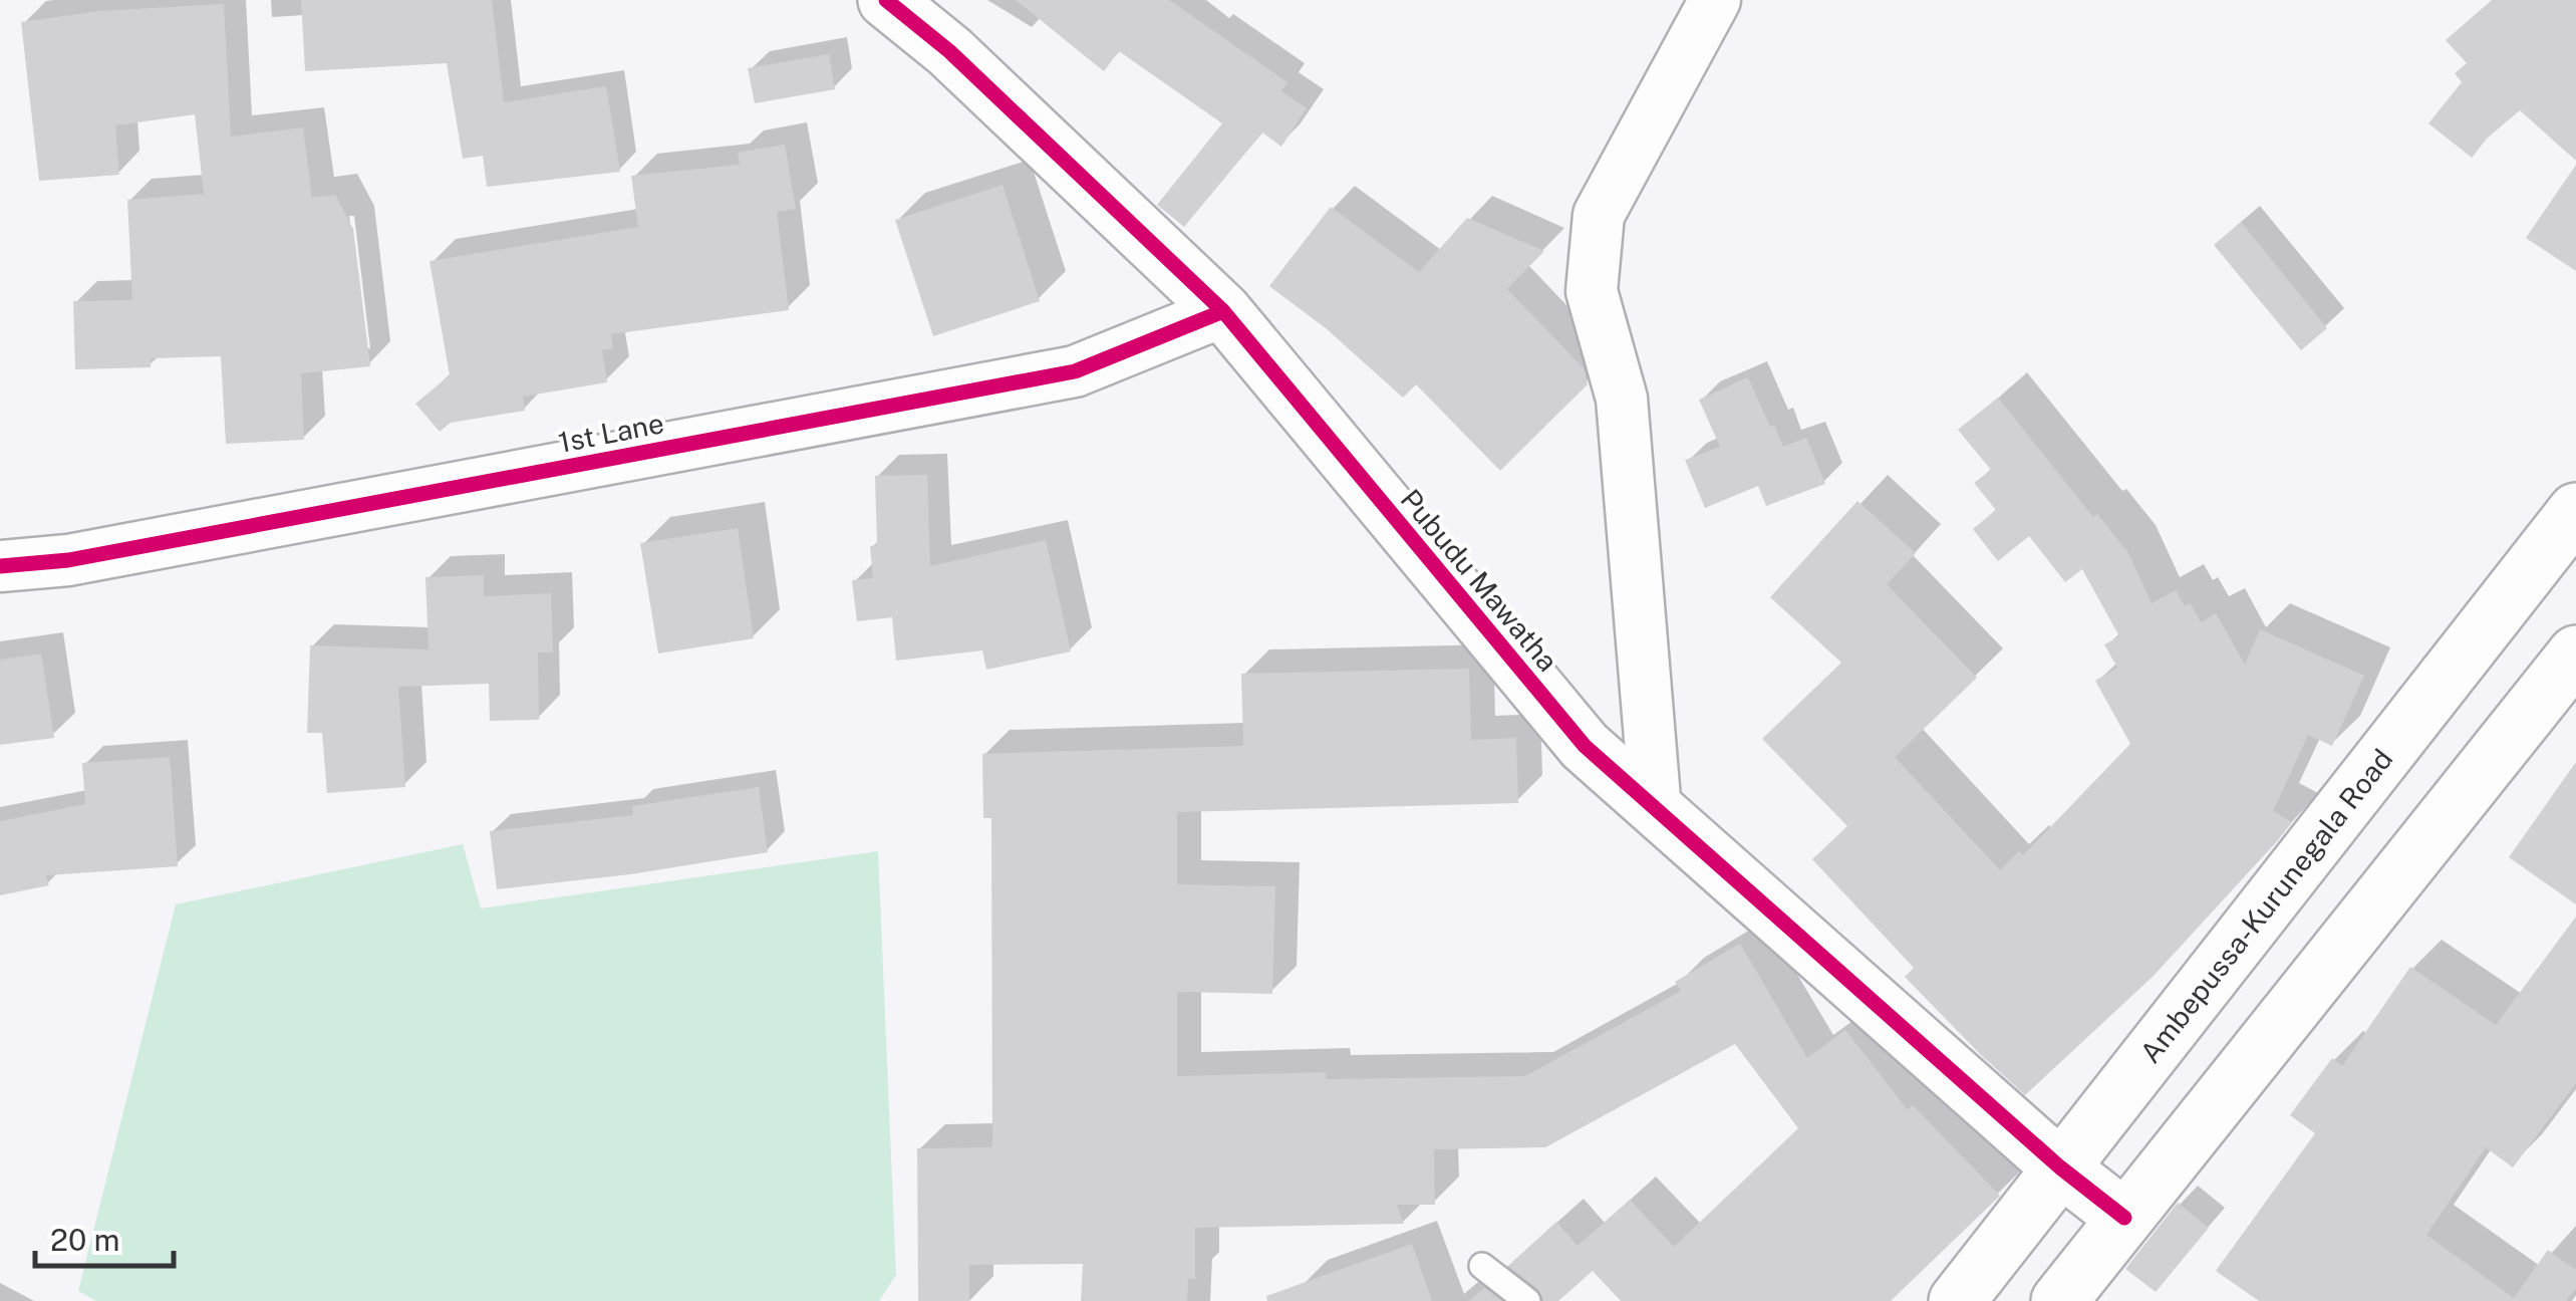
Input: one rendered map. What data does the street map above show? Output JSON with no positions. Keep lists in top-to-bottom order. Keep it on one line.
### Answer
{"streets":{"main road":["Pubudu Mawatha","Ambepussa-Kurunegala Road"],"street":["1st Lane"]},"crossings":[["1st Lane","Pubudu Mawatha"],["Pubudu Mawatha","Ambepussa-Kurunegala Road"]],"scale_bar":"20 m"}
